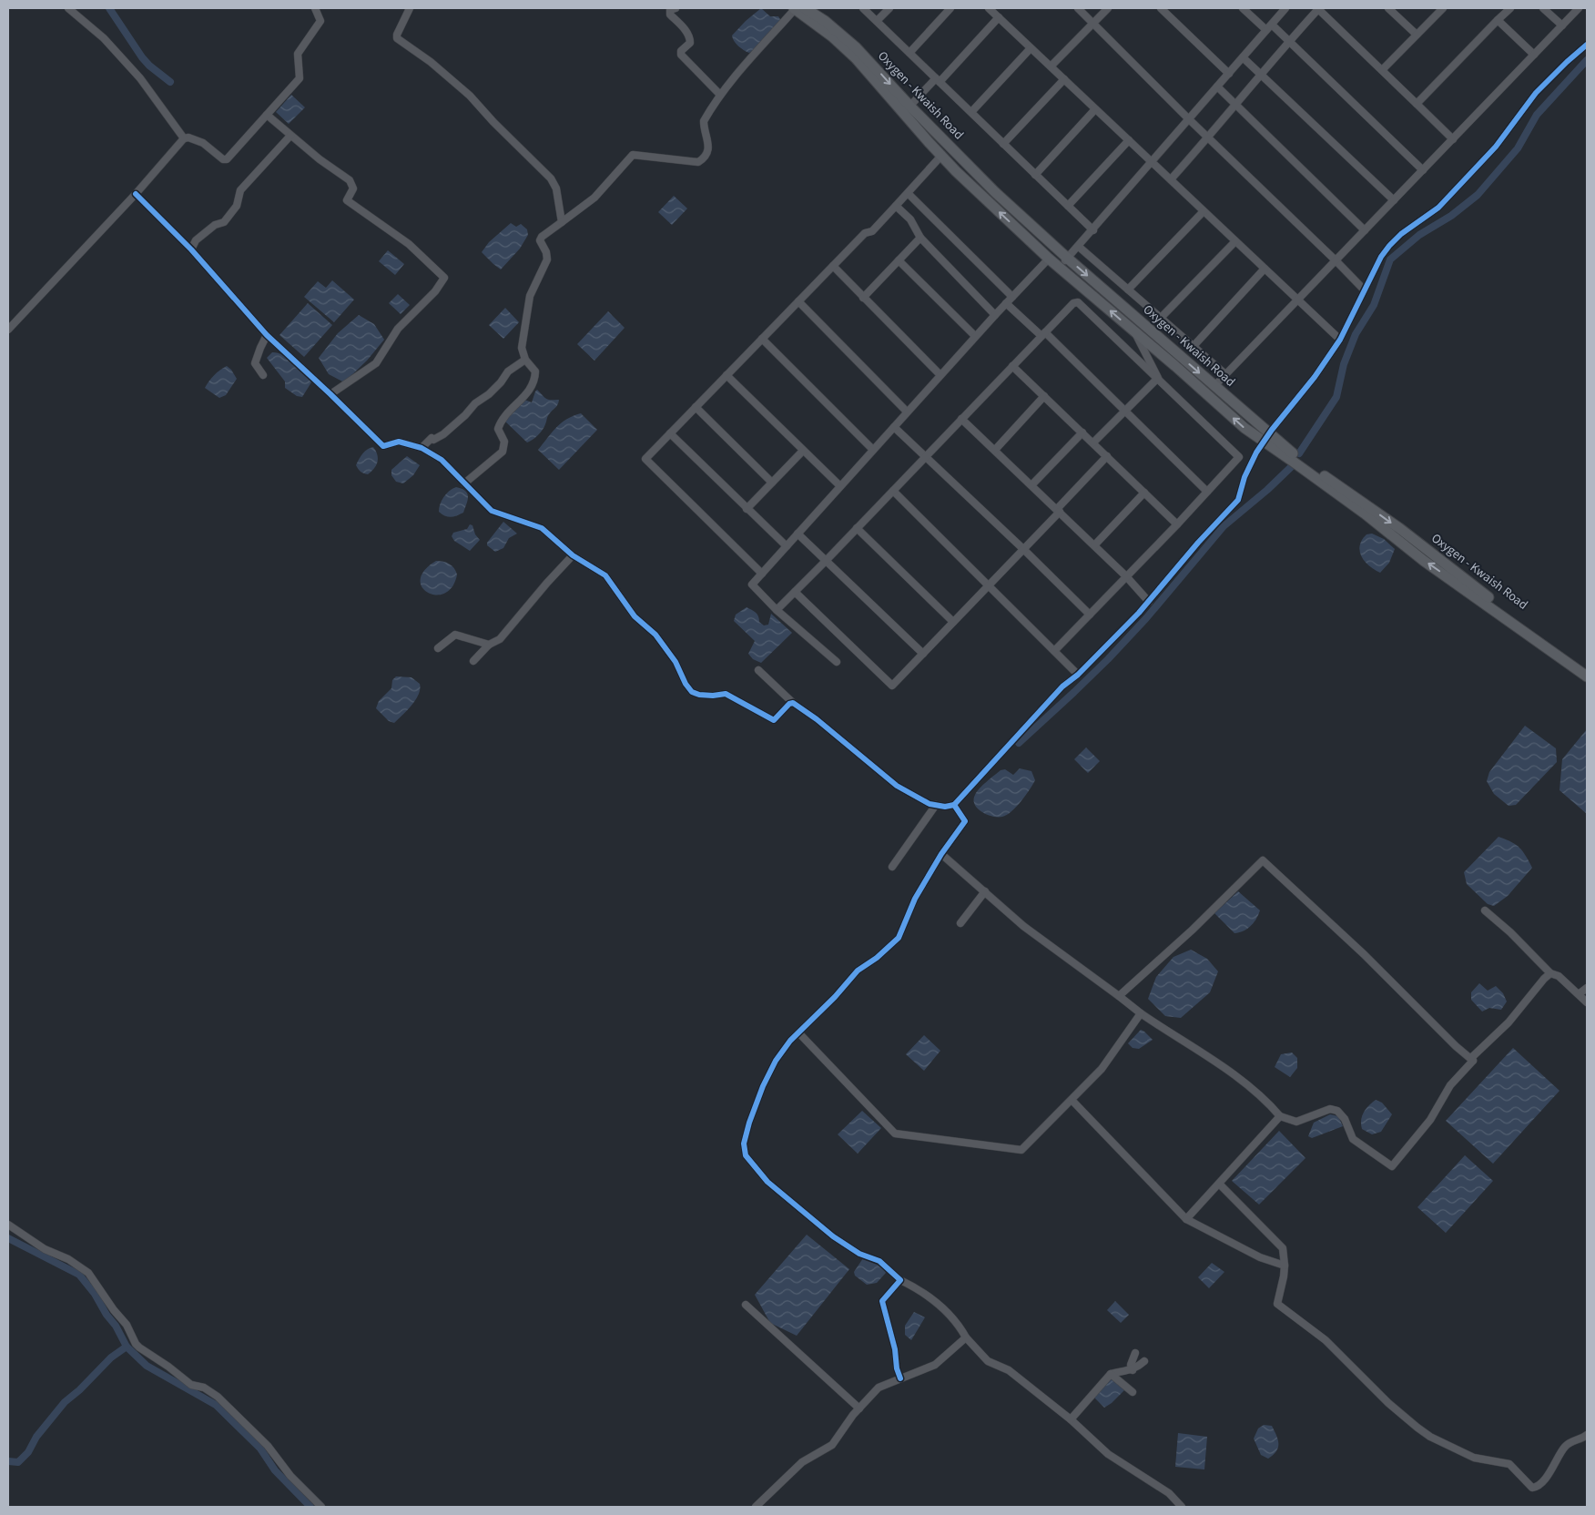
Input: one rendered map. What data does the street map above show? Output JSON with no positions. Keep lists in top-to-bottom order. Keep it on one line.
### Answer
{"streets":{"main road":["Oxygen - Kwaish Road"]}}
